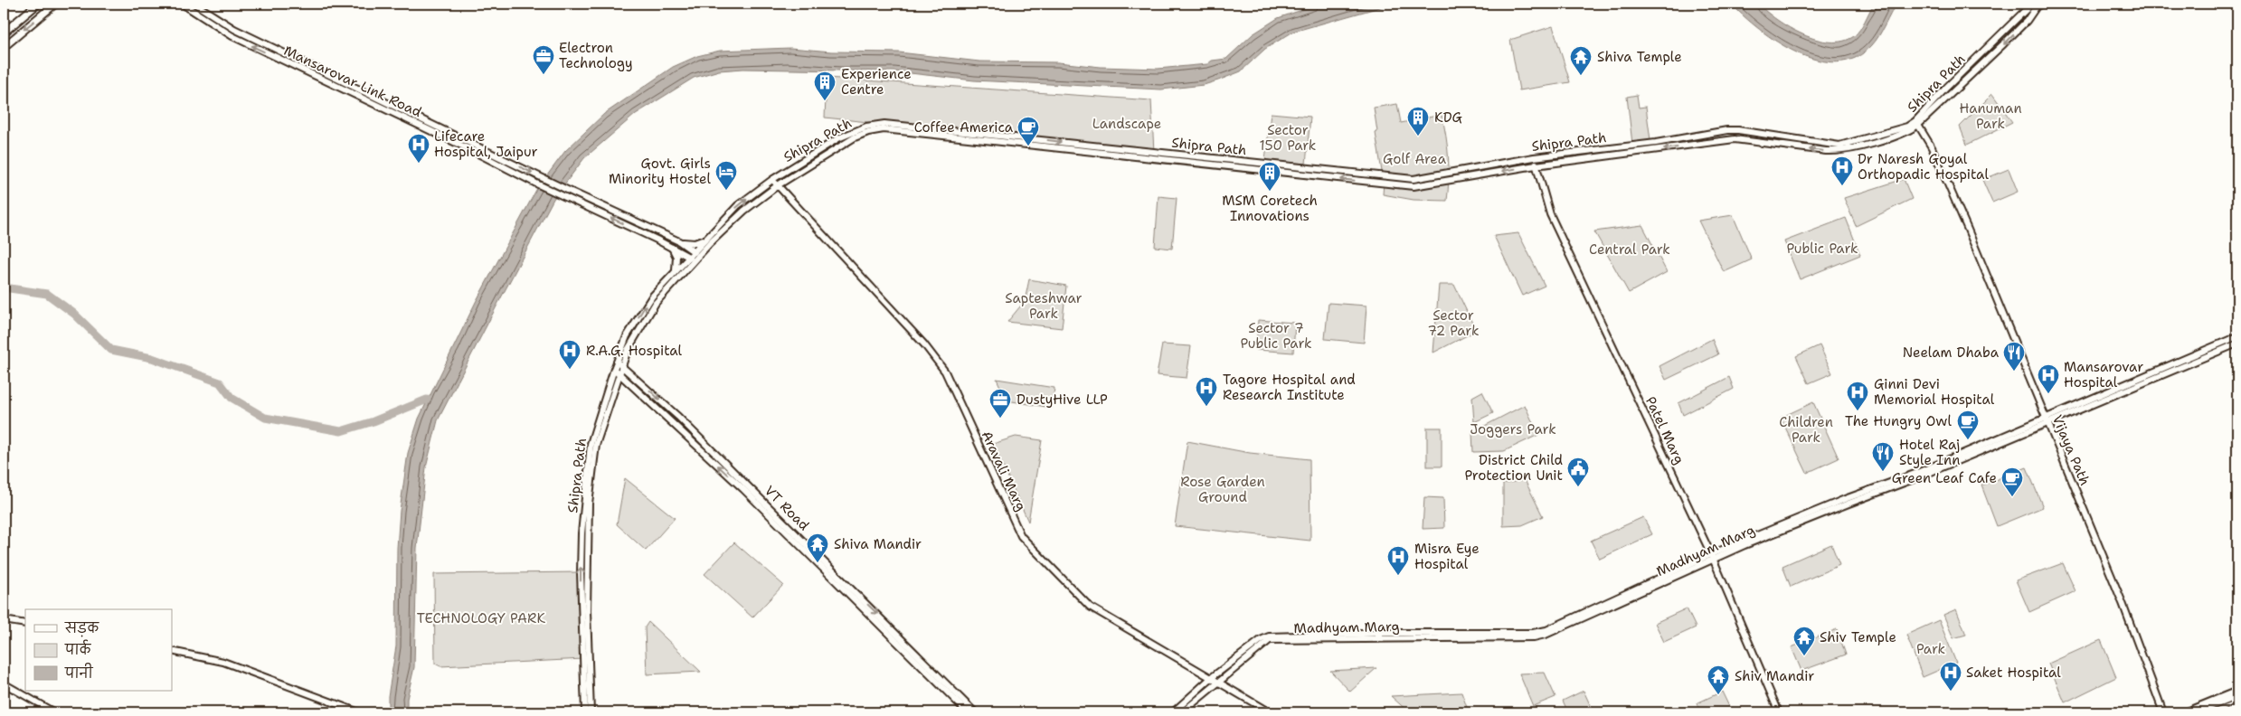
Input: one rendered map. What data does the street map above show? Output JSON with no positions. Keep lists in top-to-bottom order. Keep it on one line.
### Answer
{"streets":{"street":["Mansarovar Link Road","Shipra Path","Patel Marg","Vijaya Path","Aravali Marg","VT Road","Madhyam Marg"]},"crossings":[["Mansarovar Link Road","Shipra Path"],["Shipra Path","Patel Marg"],["Shipra Path","Vijaya Path"],["Shipra Path","Aravali Marg"],["Shipra Path","VT Road"],["Patel Marg","Madhyam Marg"],["Vijaya Path","Madhyam Marg"],["Aravali Marg","Madhyam Marg"]],"parks":["Hanuman Park","Landscape","Sector 150 Park","Golf Area","Public Park","Central Park","Sapteshwar Park","Sector 72 Park","Sector 7 Public Park","Children Park","Joggers Park","Rose Garden Ground","TECHNOLOGY PARK","Park"],"places":{"office":["Electron Technology","DustyHive LLP"],"temple":["Shiva Temple","Shiva Mandir","Shiv Temple","Shiv Mandir"],"building":["Experience Centre","KDG","MSM Coretech Innovations"],"cafe":["Coffee America","The Hungry Owl","Green Leaf Cafe"],"hospital":["Lifecare Hospital, Jaipur","Dr Naresh Goyal Orthopadic Hospital","R.A.G. Hospital","Mansarovar Hospital","Tagore Hospital and Research Institute","Ginni Devi Memorial Hospital","Misra Eye Hospital","Saket Hospital"],"hotel":["Govt. Girls Minority Hostel"],"restaurant":["Neelam Dhaba","Hotel Raj Style Inn"],"public building":["District Child Protection Unit"]},"legend":["सड़क","पार्क","पानी"]}
